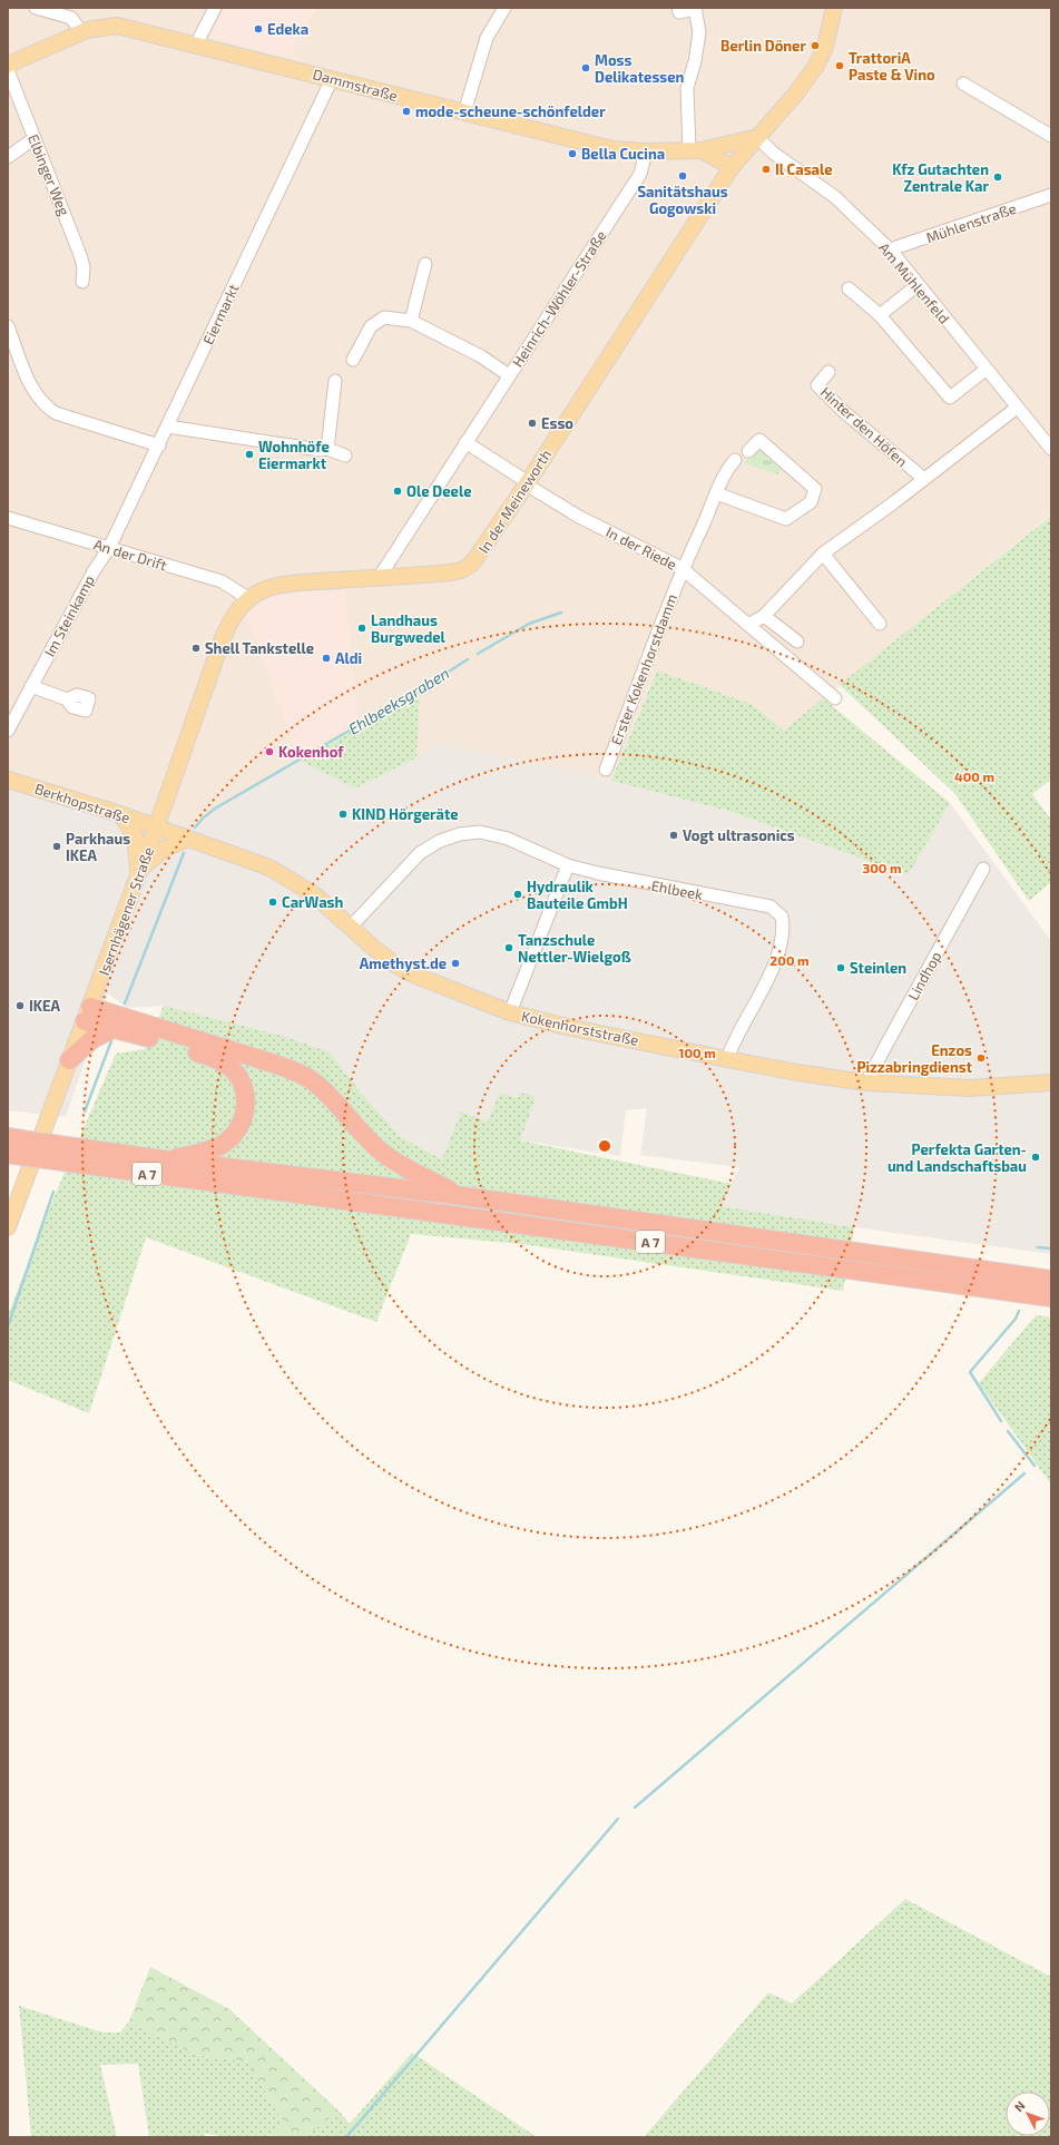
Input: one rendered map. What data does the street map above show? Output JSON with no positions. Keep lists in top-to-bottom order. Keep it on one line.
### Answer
{"streets":{"highway":["A 7"],"main road":["Dammstraße","In der Meineworth","Berkhopstraße","Isernhägener Straße","Kokenhorststraße"],"street":["Elbinger Weg","Mühlenstraße","Am Mühlenfeld","Heinrich-Wöhler-Straße","Eiermarkt","Hinter den Höfen","In der Riede","An der Drift","Im Steinkamp","Erster Kokenhorstdamm","Ehlbeek","Lindhop"]},"crossings":[["Dammstraße","Am Mühlenfeld"],["Dammstraße","Heinrich-Wöhler-Straße"],["Dammstraße","Eiermarkt"],["Dammstraße","In der Meineworth"],["Mühlenstraße","Am Mühlenfeld"],["Am Mühlenfeld","In der Meineworth"],["Heinrich-Wöhler-Straße","In der Meineworth"],["Eiermarkt","An der Drift"],["Eiermarkt","Im Steinkamp"],["In der Meineworth","In der Riede"],["In der Meineworth","An der Drift"],["In der Meineworth","Isernhägener Straße"],["In der Riede","Erster Kokenhorstdamm"],["An der Drift","Im Steinkamp"],["An der Drift","Isernhägener Straße"],["Berkhopstraße","Isernhägener Straße"],["Berkhopstraße","Kokenhorststraße"],["Ehlbeek","Kokenhorststraße"],["Isernhägener Straße","Kokenhorststraße"],["Lindhop","Kokenhorststraße"]],"water":["Ehlbeeksgraben"],"places":["Edeka","Berlin Döner","TrattoriA Paste & Vino","Moss Delikatessen","mode-scheune-schönfelder","Bella Cucina","Il Casale","Sanitätshaus Gogowski","Kfz Gutachten Zentrale Kar","Esso","Wohnhöfe Eiermarkt","Ole Deele","Landhaus Burgwedel","Shell Tankstelle","Aldi","Kokenhof","KIND Hörgeräte","Vogt ultrasonics","Parkhaus IKEA","Hydraulik Bauteile GmbH","CarWash","Tanzschule Nettler-Wielgoß","Amethyst.de","Steinlen","IKEA","Enzos Pizzabringdienst","Perfekta Garten- und Landschaftsbau"],"north":"top left","rings":["400 m","300 m","200 m","100 m"]}
